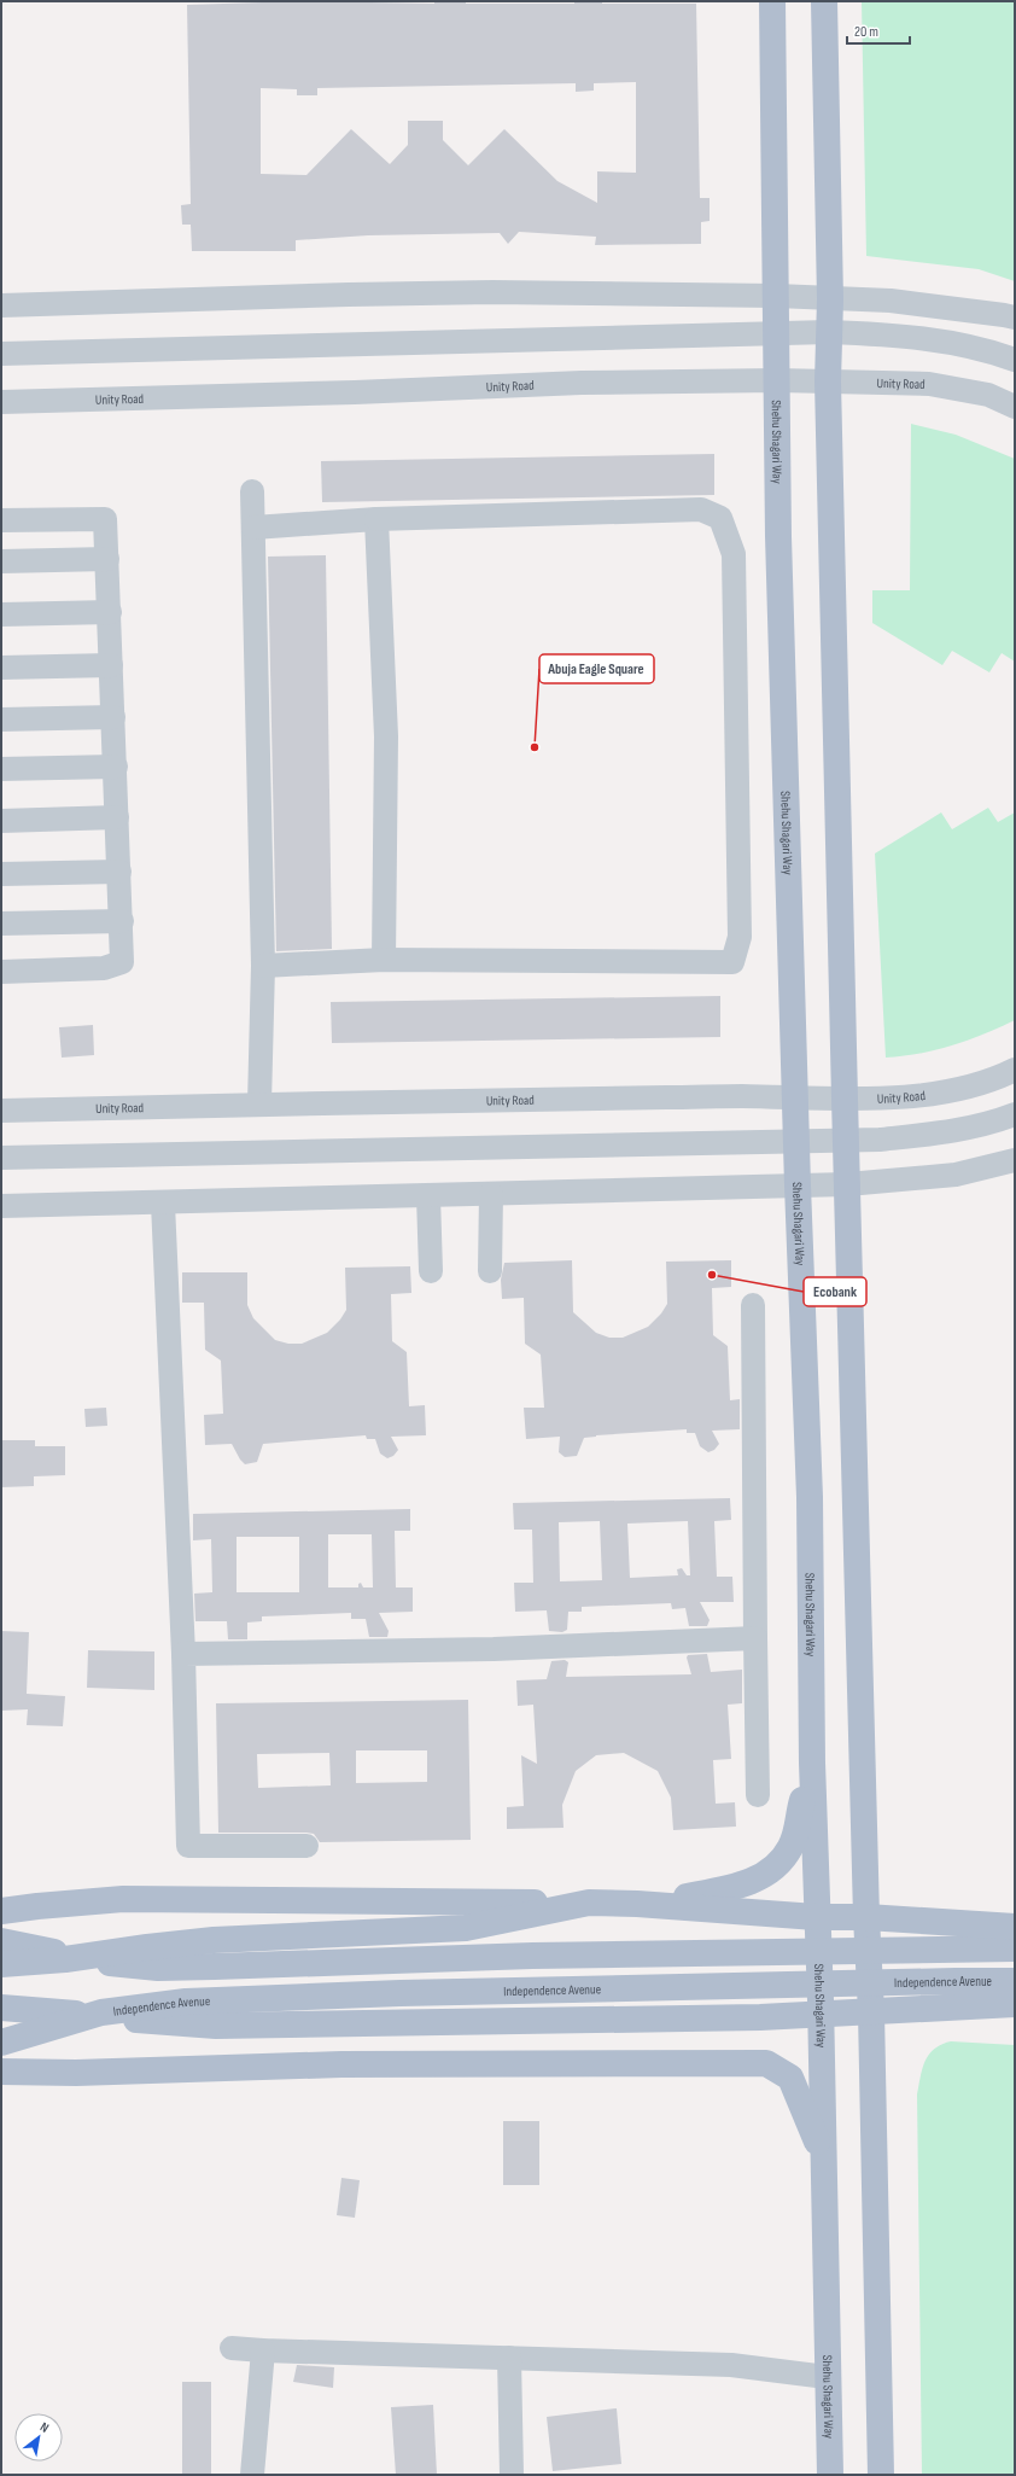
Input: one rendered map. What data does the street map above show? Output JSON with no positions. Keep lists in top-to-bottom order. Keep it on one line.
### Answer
{"streets":{"main road":["Shehu Shagari Way","Independence Avenue"],"street":["Unity Road"]},"crossings":[["Unity Road","Shehu Shagari Way"],["Shehu Shagari Way","Independence Avenue"]],"places":["Abuja Eagle Square","Ecobank"],"scale_bar":"20 m","north":"top right"}
